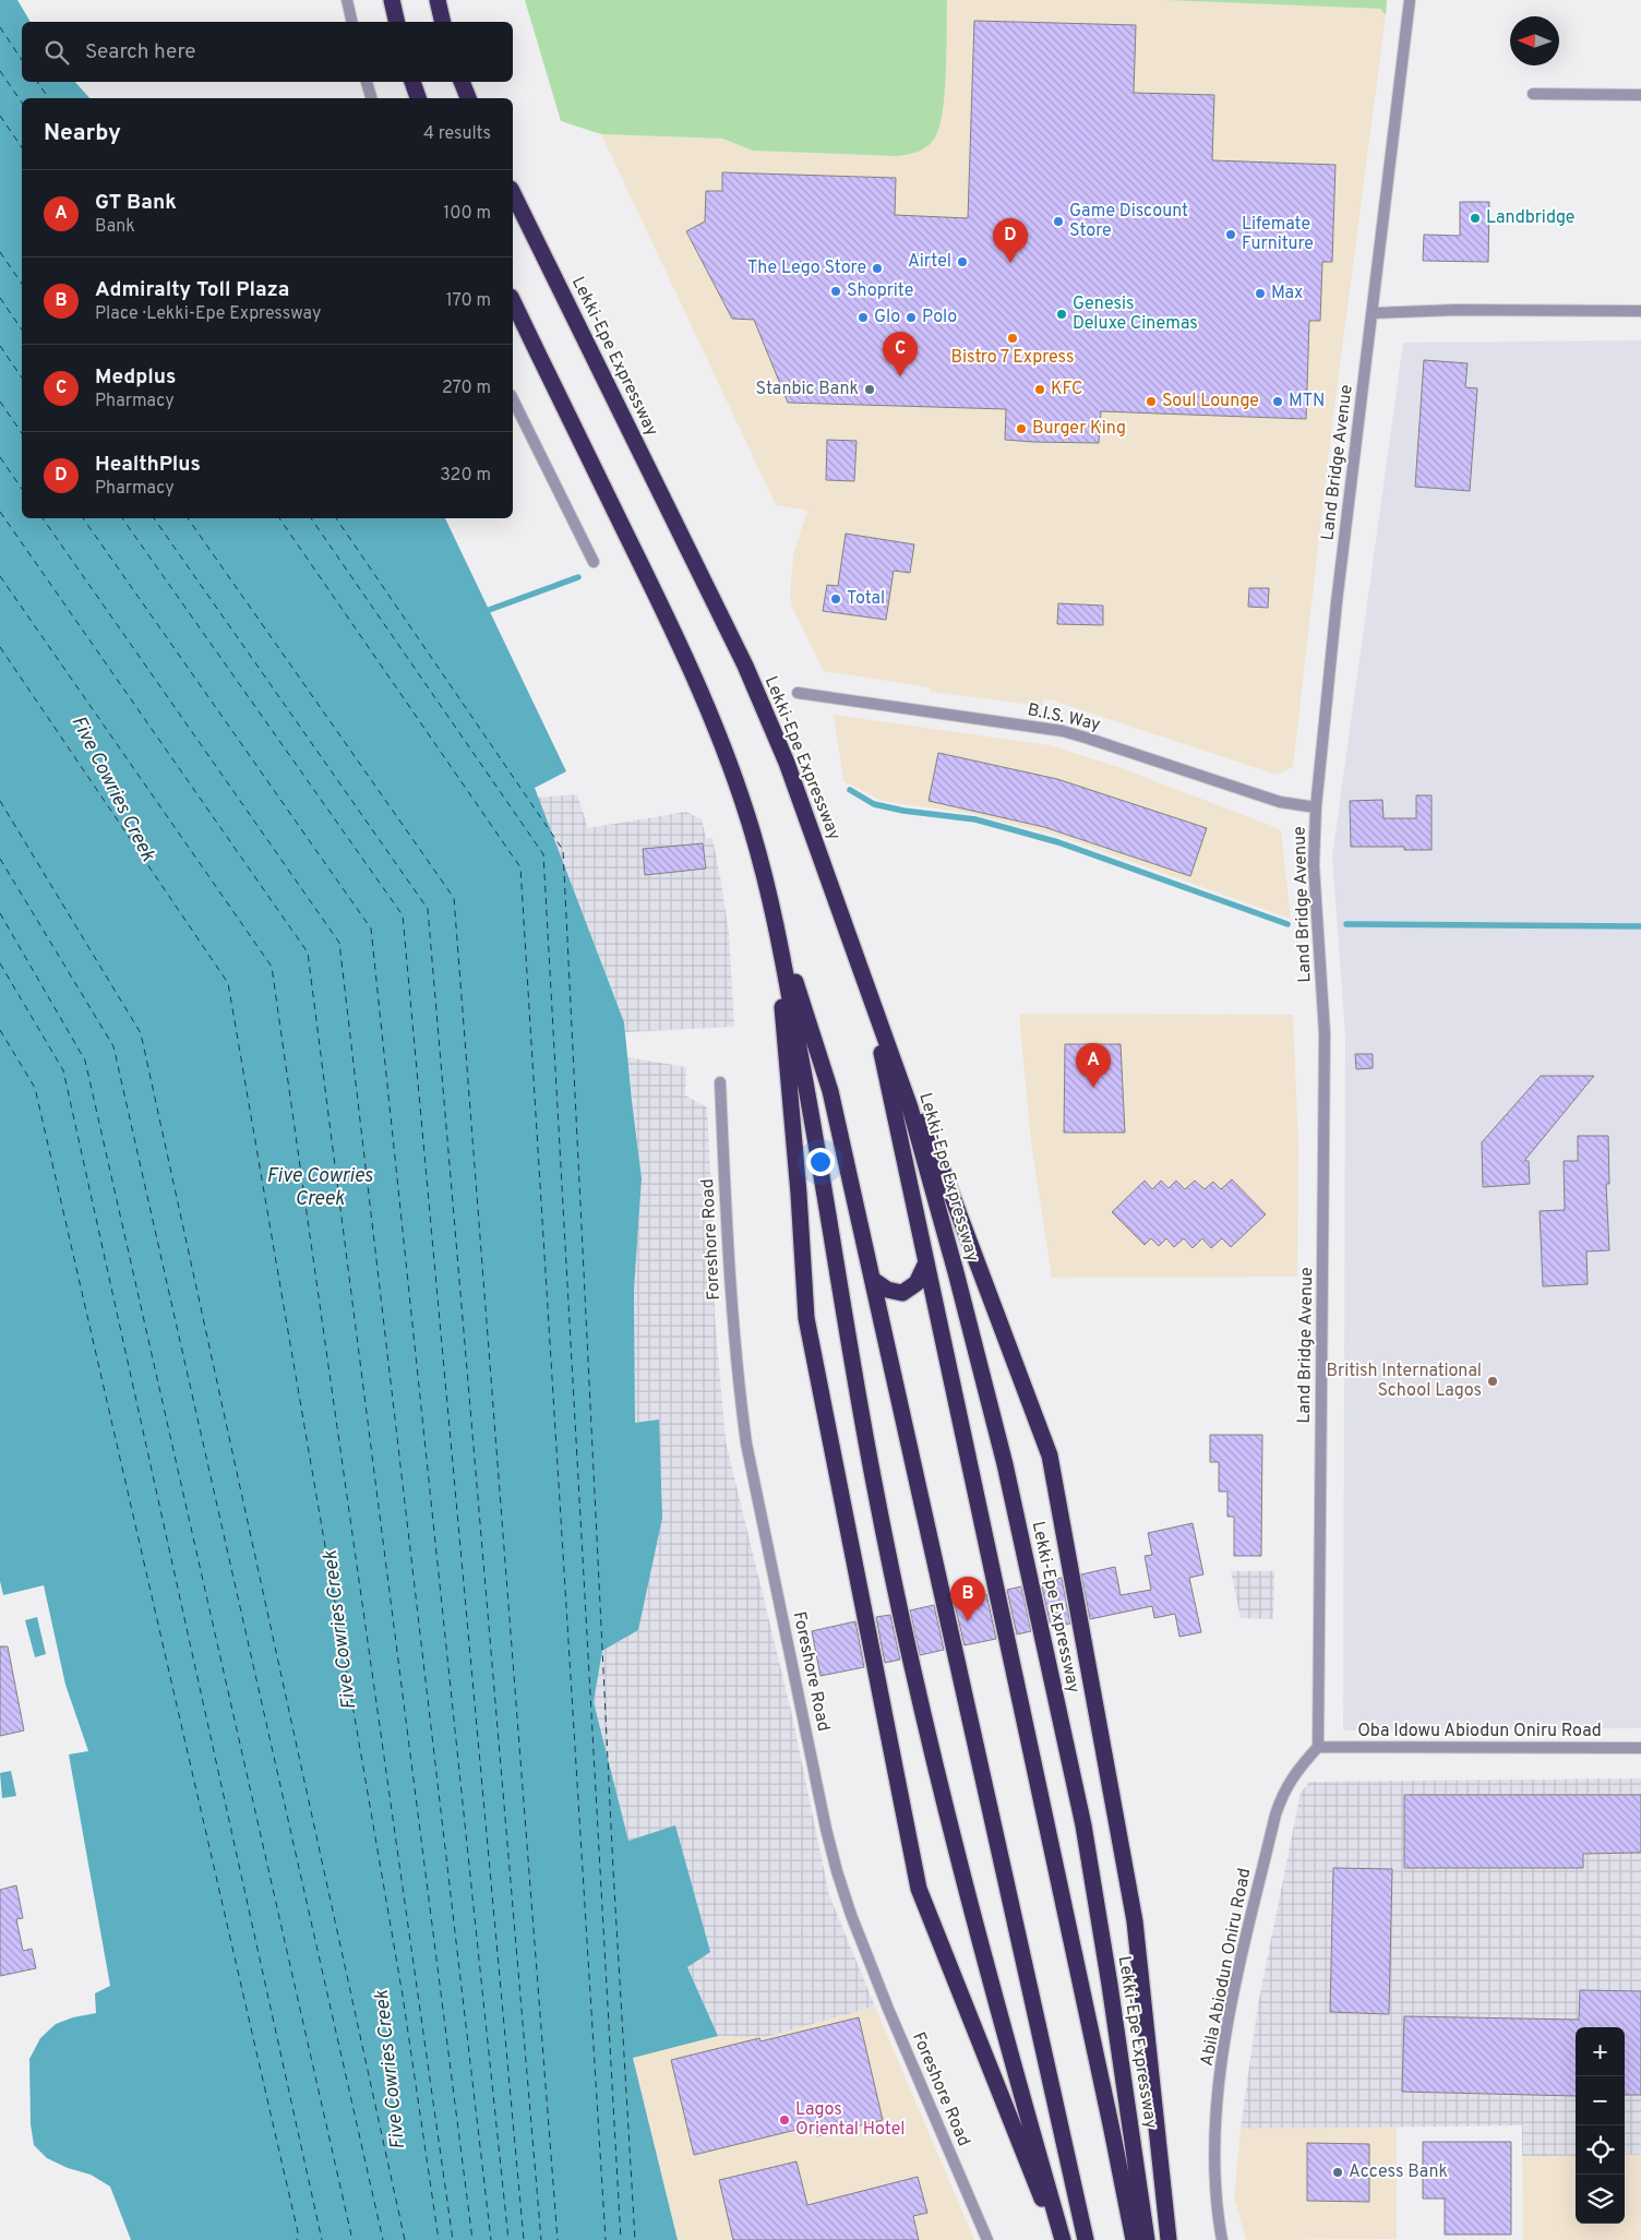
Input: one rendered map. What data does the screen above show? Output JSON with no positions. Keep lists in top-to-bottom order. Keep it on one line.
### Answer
{"streets":{"highway":["Lekki-Epe Expressway"],"street":["Land Bridge Avenue","B.I.S. Way","Foreshore Road","Oba Idowu Abiodun Oniru Road","Abila Abiodun Oniru Road"]},"crossings":[["Land Bridge Avenue","B.I.S. Way"],["Land Bridge Avenue","Oba Idowu Abiodun Oniru Road"],["Land Bridge Avenue","Abila Abiodun Oniru Road"],["Oba Idowu Abiodun Oniru Road","Abila Abiodun Oniru Road"]],"water":["Five Cowries Creek"],"places":["Landbridge","Game Discount Store","Lifemate Furniture","Airtel","The Lego Store","Shoprite","Max","Genesis Deluxe Cinemas","Glo","Polo","Bistro 7 Express","Stanbic Bank","KFC","Soul Lounge","MTN","Burger King","Total","British International School Lagos","Lagos Oriental Hotel","Access Bank"],"north":"left","page":{"search":"Search here","heading":["Nearby","4 results"],"list":[{"mark":"A","name":"GT Bank","note":"Bank","value":"100 m"},{"mark":"B","name":"Admiralty Toll Plaza","note":"Place · Lekki-Epe Expressway","value":"170 m"},{"mark":"C","name":"Medplus","note":"Pharmacy","value":"270 m"},{"mark":"D","name":"HealthPlus","note":"Pharmacy","value":"320 m"}],"pins":["D","C","A","B"],"map_buttons":["+","−"]}}
